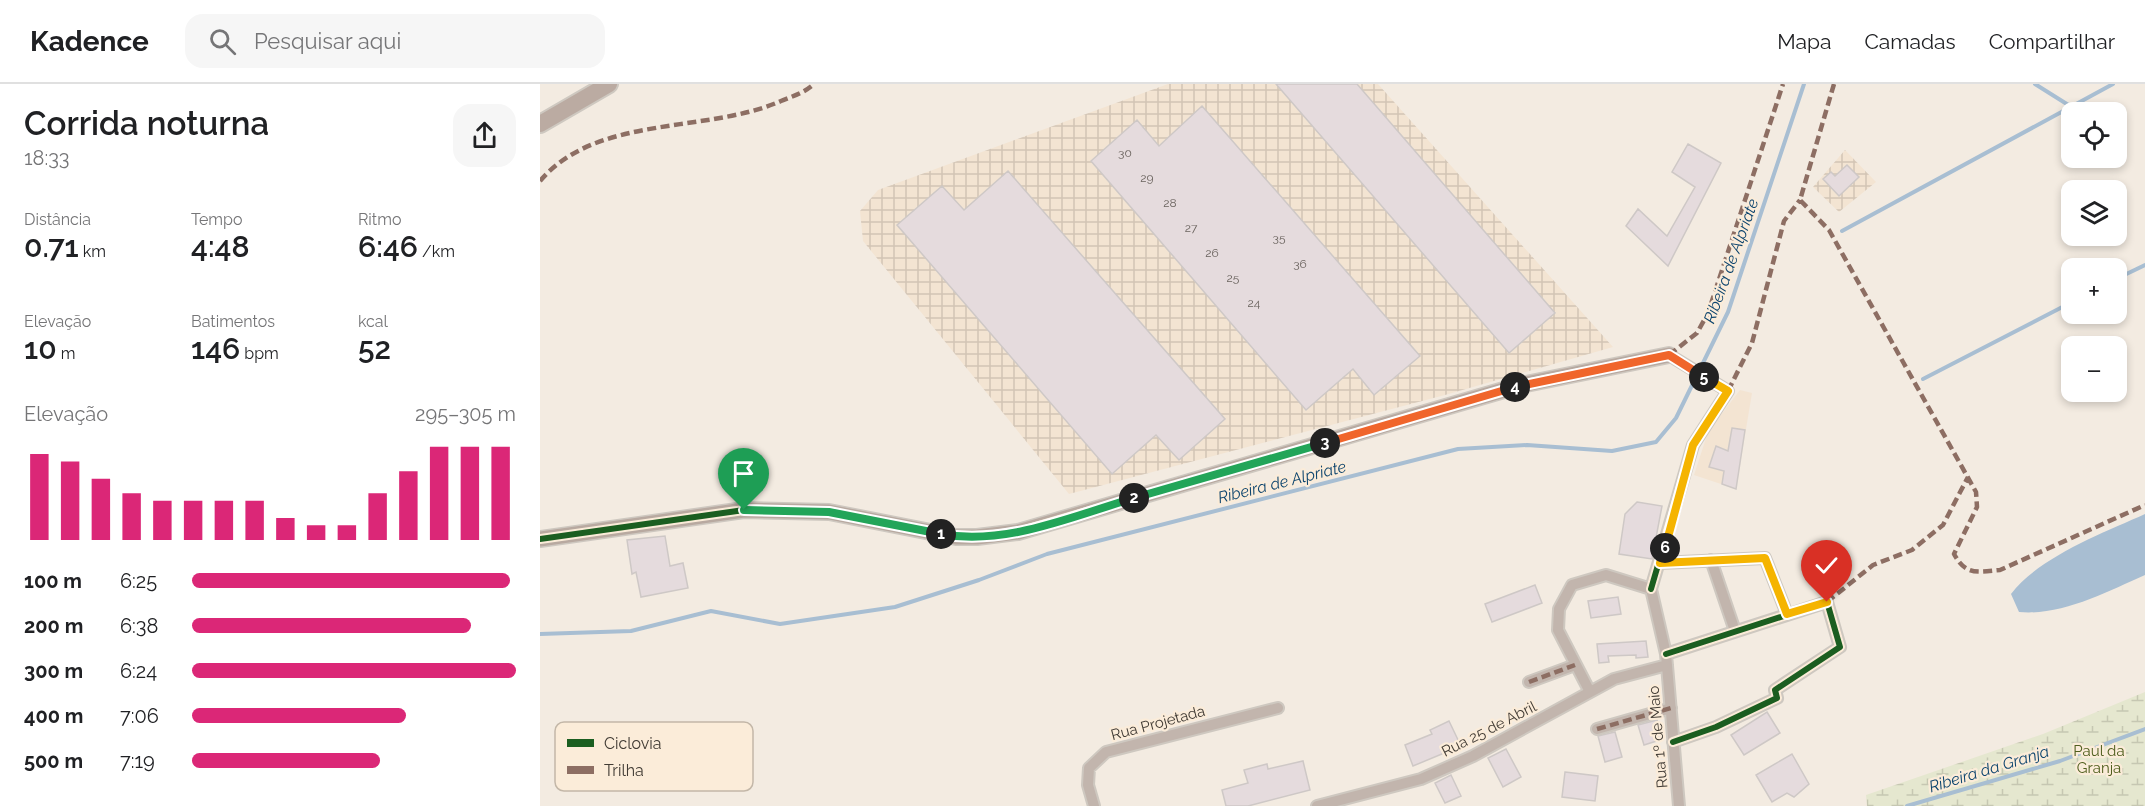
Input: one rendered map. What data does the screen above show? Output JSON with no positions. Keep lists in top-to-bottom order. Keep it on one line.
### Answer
{"streets":{"street":["Rua Projetada","Rua 25 de Abril","Rua 1º de Maio"]},"crossings":[["Rua 25 de Abril","Rua 1º de Maio"]],"water":["Ribeira de Alpriate","Ribeira da Granja"],"parks":["Paul da Granja"],"house_numbers":["30","29","28","27","35","26","36","25","24"],"legend":["Ciclovia","Trilha"],"page":{"header":"Kadence","search":"Pesquisar aqui","nav":["Mapa","Camadas","Compartilhar"],"heading":["Corrida noturna","18:33"],"map_buttons":["+","−"],"stats":[["Distância","0.71 km"],["Tempo","4:48"],["Ritmo","6:46 /km"],["Elevação","10 m"],["Batimentos","146 bpm"],["kcal","52"]],"pins":["5","4","3","2","1","6"],"chart":["Elevação","295–305 m"],"list":[{"name":"100 m","note":"6:25"},{"name":"200 m","note":"6:38"},{"name":"300 m","note":"6:24"},{"name":"400 m","note":"7:06"},{"name":"500 m","note":"7:19"}]}}
